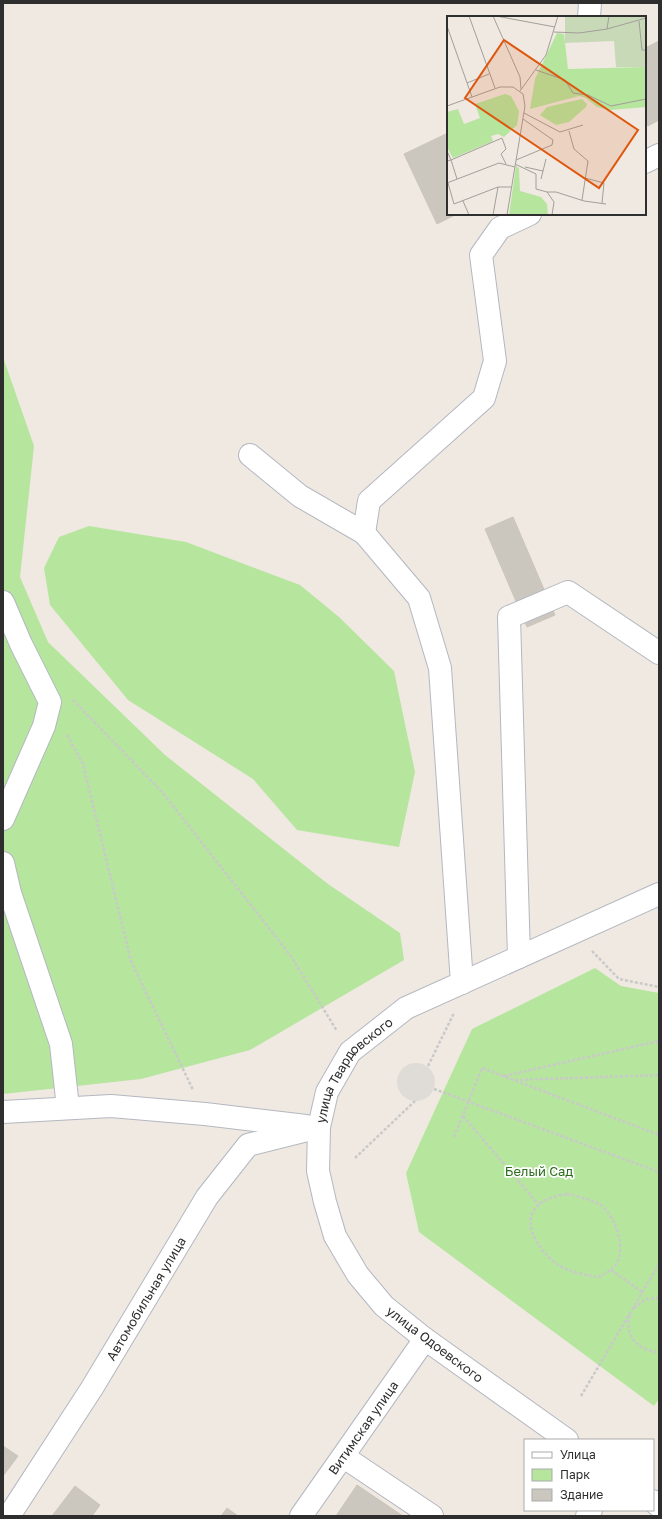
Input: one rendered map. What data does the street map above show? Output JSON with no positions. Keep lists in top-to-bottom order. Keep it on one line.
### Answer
{"streets":{"street":["улица Твардовского","Автомобильная улица","улица Одоевского","Витимская улица"]},"crossings":[["улица Твардовского","Автомобильная улица"],["улица Твардовского","улица Одоевского"],["Автомобильная улица","улица Одоевского"],["улица Одоевского","Витимская улица"]],"parks":["Белый Сад"],"legend":["Улица","Парк","Здание"]}
